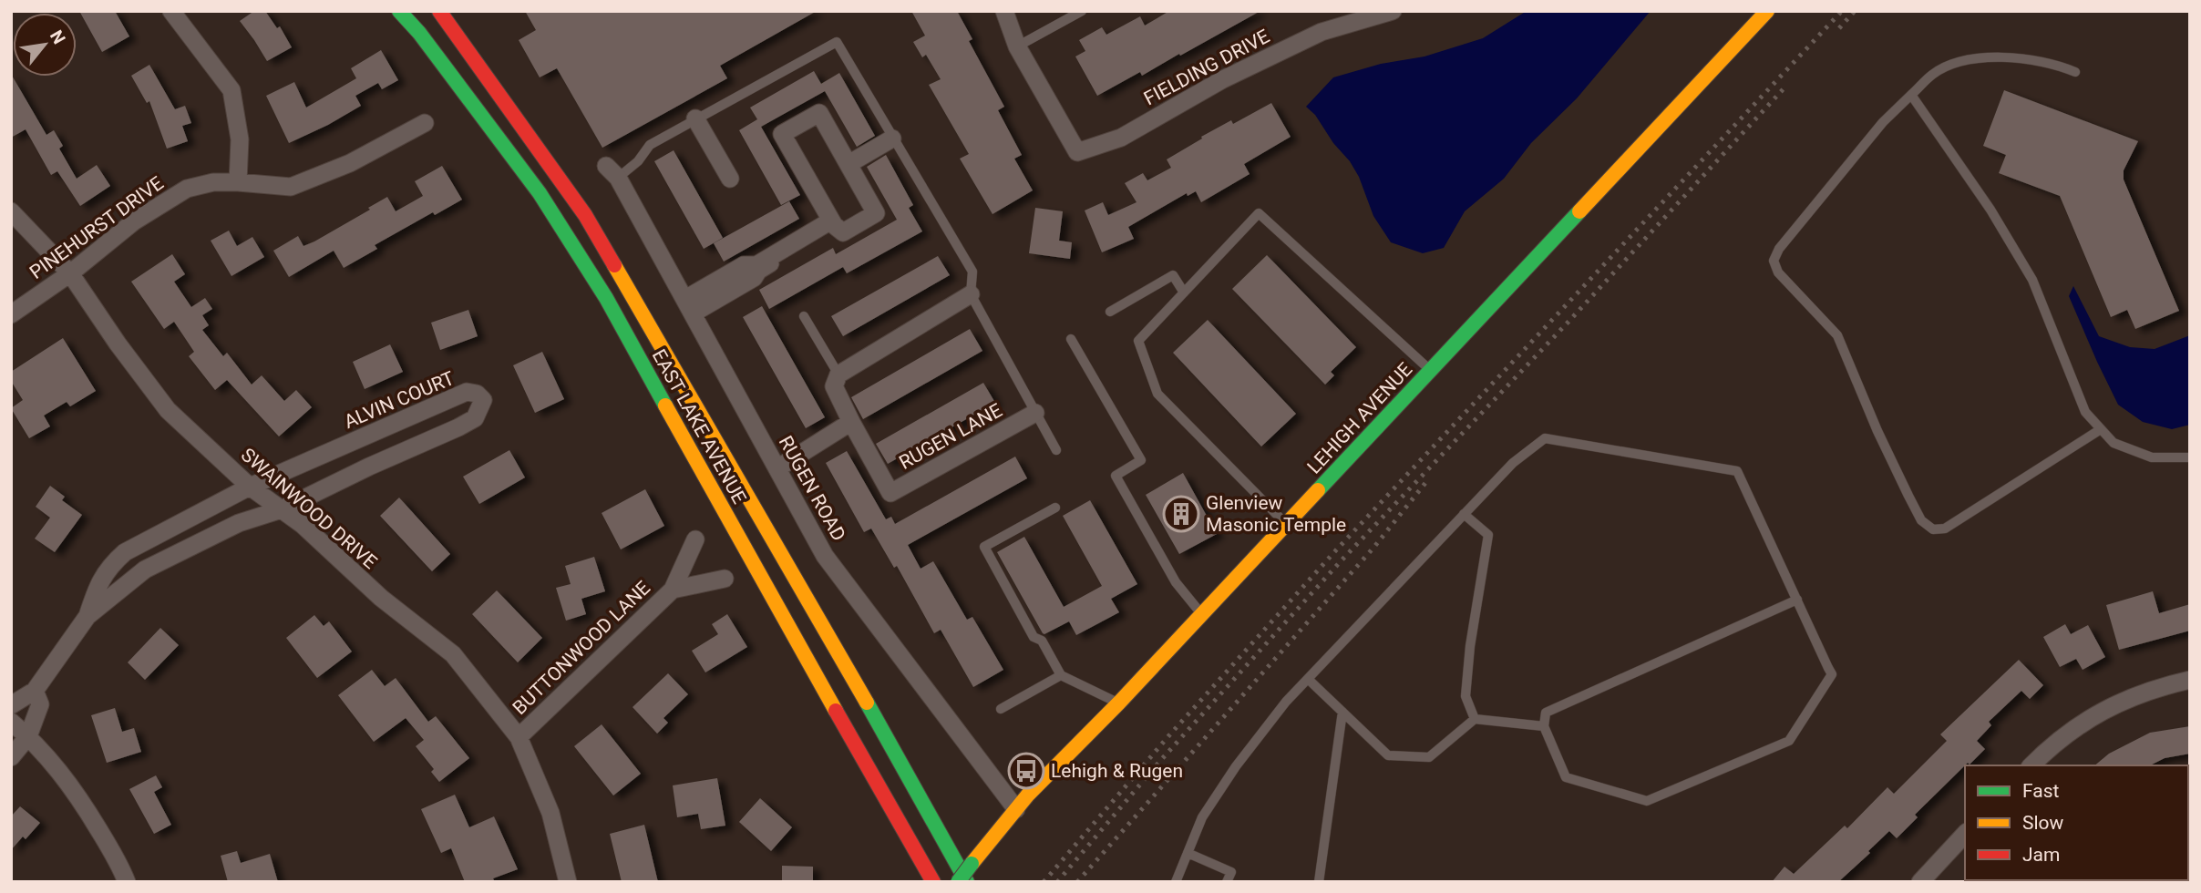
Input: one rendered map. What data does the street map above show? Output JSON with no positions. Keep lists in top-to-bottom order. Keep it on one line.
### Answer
{"streets":{"main road":["LEHIGH AVENUE","EAST LAKE AVENUE"],"street":["FIELDING DRIVE","PINEHURST DRIVE","ALVIN COURT","RUGEN LANE","RUGEN ROAD","SWAINWOOD DRIVE","BUTTONWOOD LANE"]},"crossings":[["PINEHURST DRIVE","SWAINWOOD DRIVE"],["ALVIN COURT","SWAINWOOD DRIVE"],["LEHIGH AVENUE","RUGEN ROAD"],["SWAINWOOD DRIVE","BUTTONWOOD LANE"]],"places":{"building":["Glenview Masonic Temple"],"bus stop":["Lehigh & Rugen"]},"legend":["Fast","Slow","Jam"],"north":"top right"}
